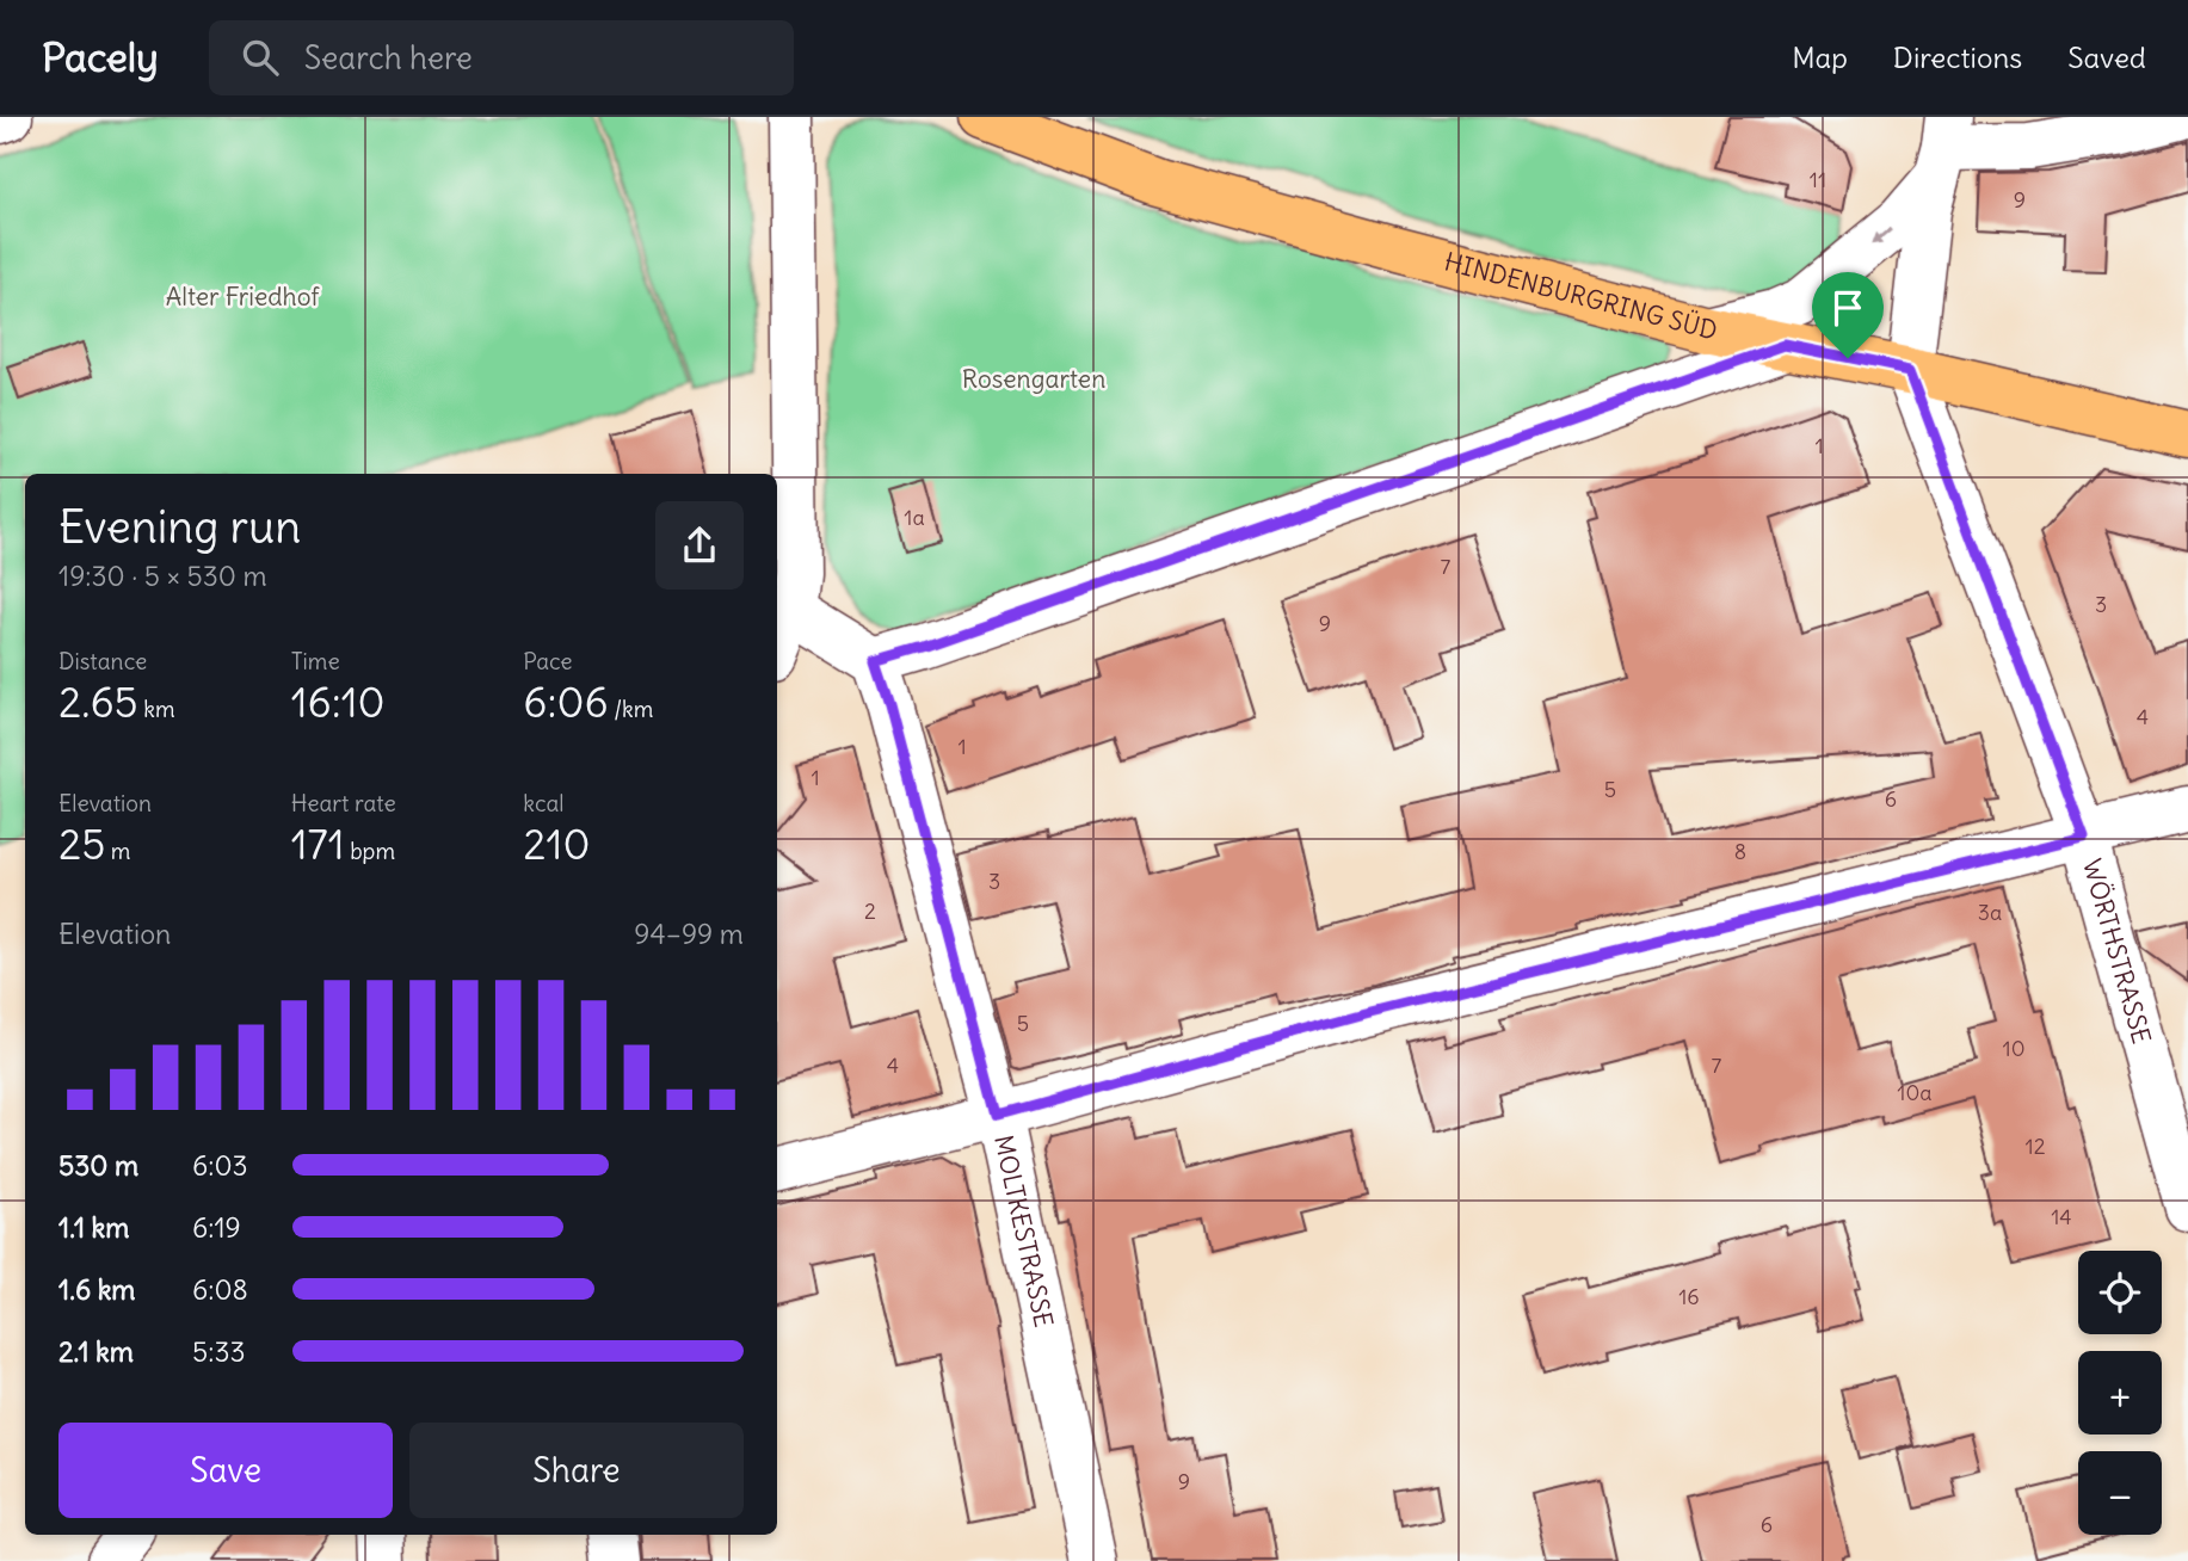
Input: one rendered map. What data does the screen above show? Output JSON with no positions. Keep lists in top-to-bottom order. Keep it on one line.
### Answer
{"streets":{"main road":["HINDENBURGRING SÜD"],"street":["WÖRTHSTRASSE","MOLTKESTRASSE"]},"crossings":[["HINDENBURGRING SÜD","WÖRTHSTRASSE"]],"parks":["Alter Friedhof","Rosengarten"],"house_numbers":["11","9","1","1a","7","3","9","4","1","1","5","6","8","3","2","3a","5","10","4","7","10a","12","14","16","9","6"],"page":{"header":"Pacely","search":"Search here","nav":["Map","Directions","Saved"],"heading":["Evening run","19:30 · 5 × 530 m"],"stats":[["Distance","2.65 km"],["Time","16:10"],["Pace","6:06 /km"],["Elevation","25 m"],["Heart rate","171 bpm"],["kcal","210"]],"chart":["Elevation","94–99 m"],"list":[{"name":"530 m","note":"6:03"},{"name":"1.1 km","note":"6:19"},{"name":"1.6 km","note":"6:08"},{"name":"2.1 km","note":"5:33"}],"map_buttons":["+","−"],"buttons":["Save","Share"]}}
